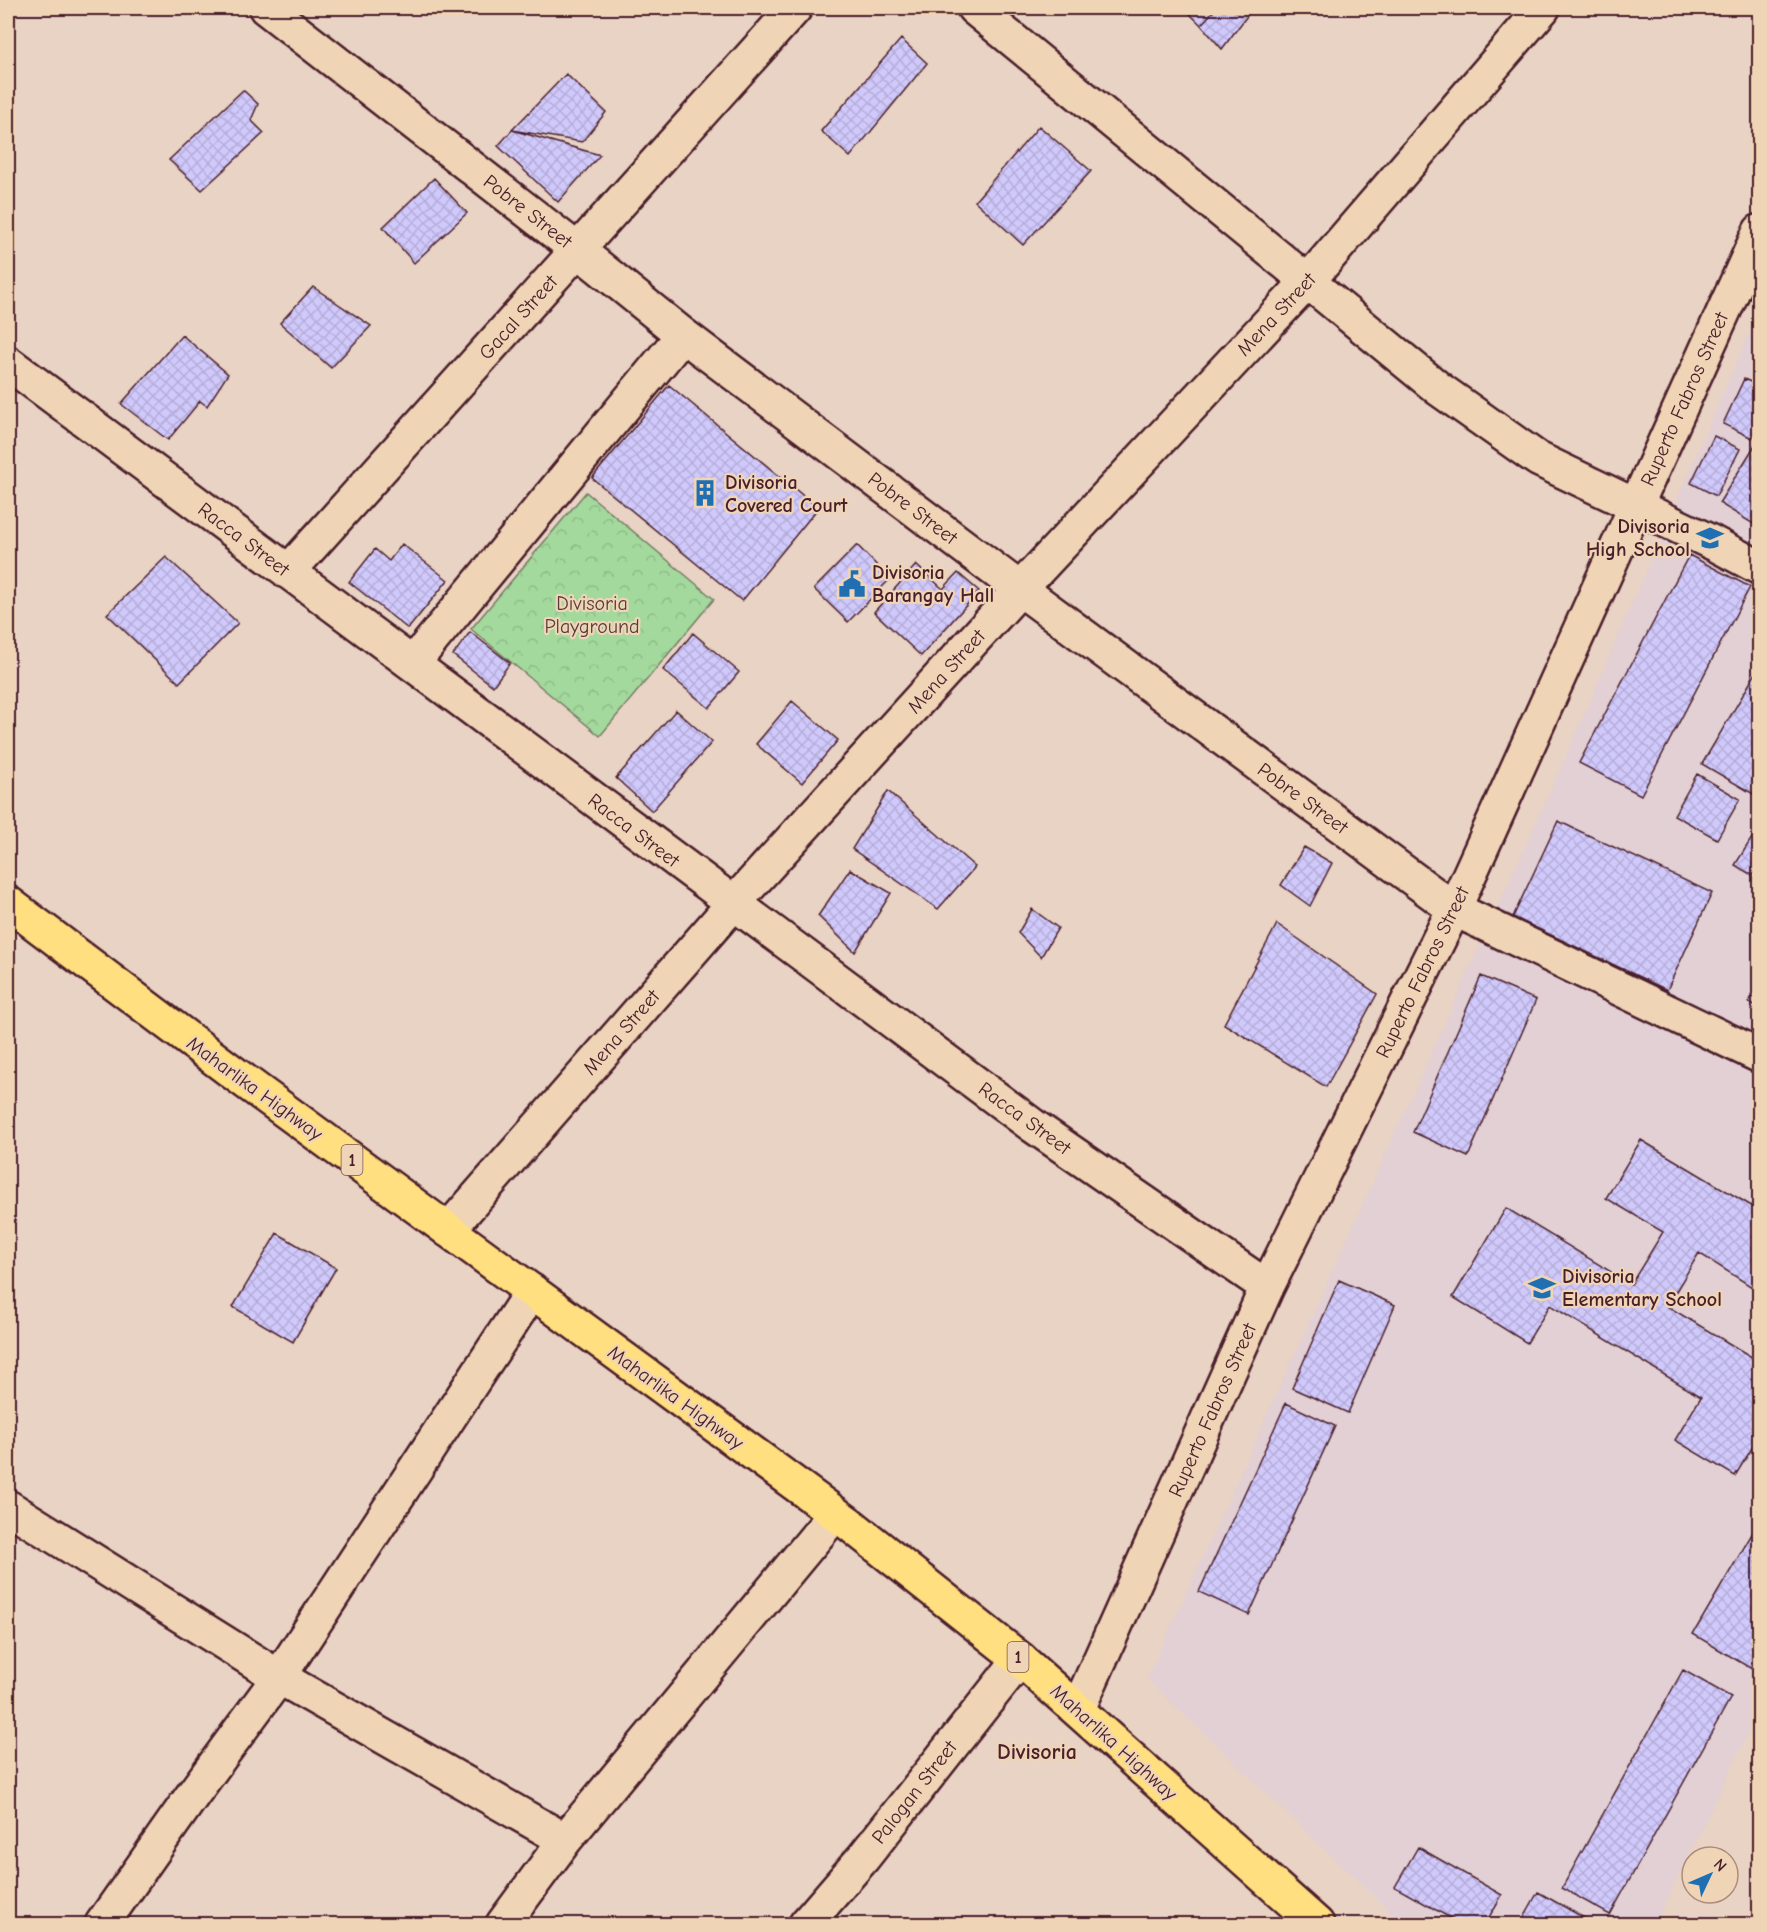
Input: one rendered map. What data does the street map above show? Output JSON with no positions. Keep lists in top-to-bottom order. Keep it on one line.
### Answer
{"streets":{"highway":["Maharlika Highway","1"],"street":["Pobre Street","Mena Street","Gacal Street","Ruperto Fabros Street","Racca Street","Palogan Street"]},"crossings":[["Pobre Street","Mena Street"],["Pobre Street","Gacal Street"],["Pobre Street","Ruperto Fabros Street"],["Mena Street","Racca Street"],["Mena Street","Maharlika Highway"],["Gacal Street","Racca Street"],["Ruperto Fabros Street","Racca Street"],["Ruperto Fabros Street","Maharlika Highway"],["Maharlika Highway","Palogan Street"]],"districts":["Divisoria"],"parks":["Divisoria Playground"],"places":{"building":["Divisoria Covered Court"],"school or university":["Divisoria High School","Divisoria Elementary School"],"public building":["Divisoria Barangay Hall"]},"north":"top right"}
